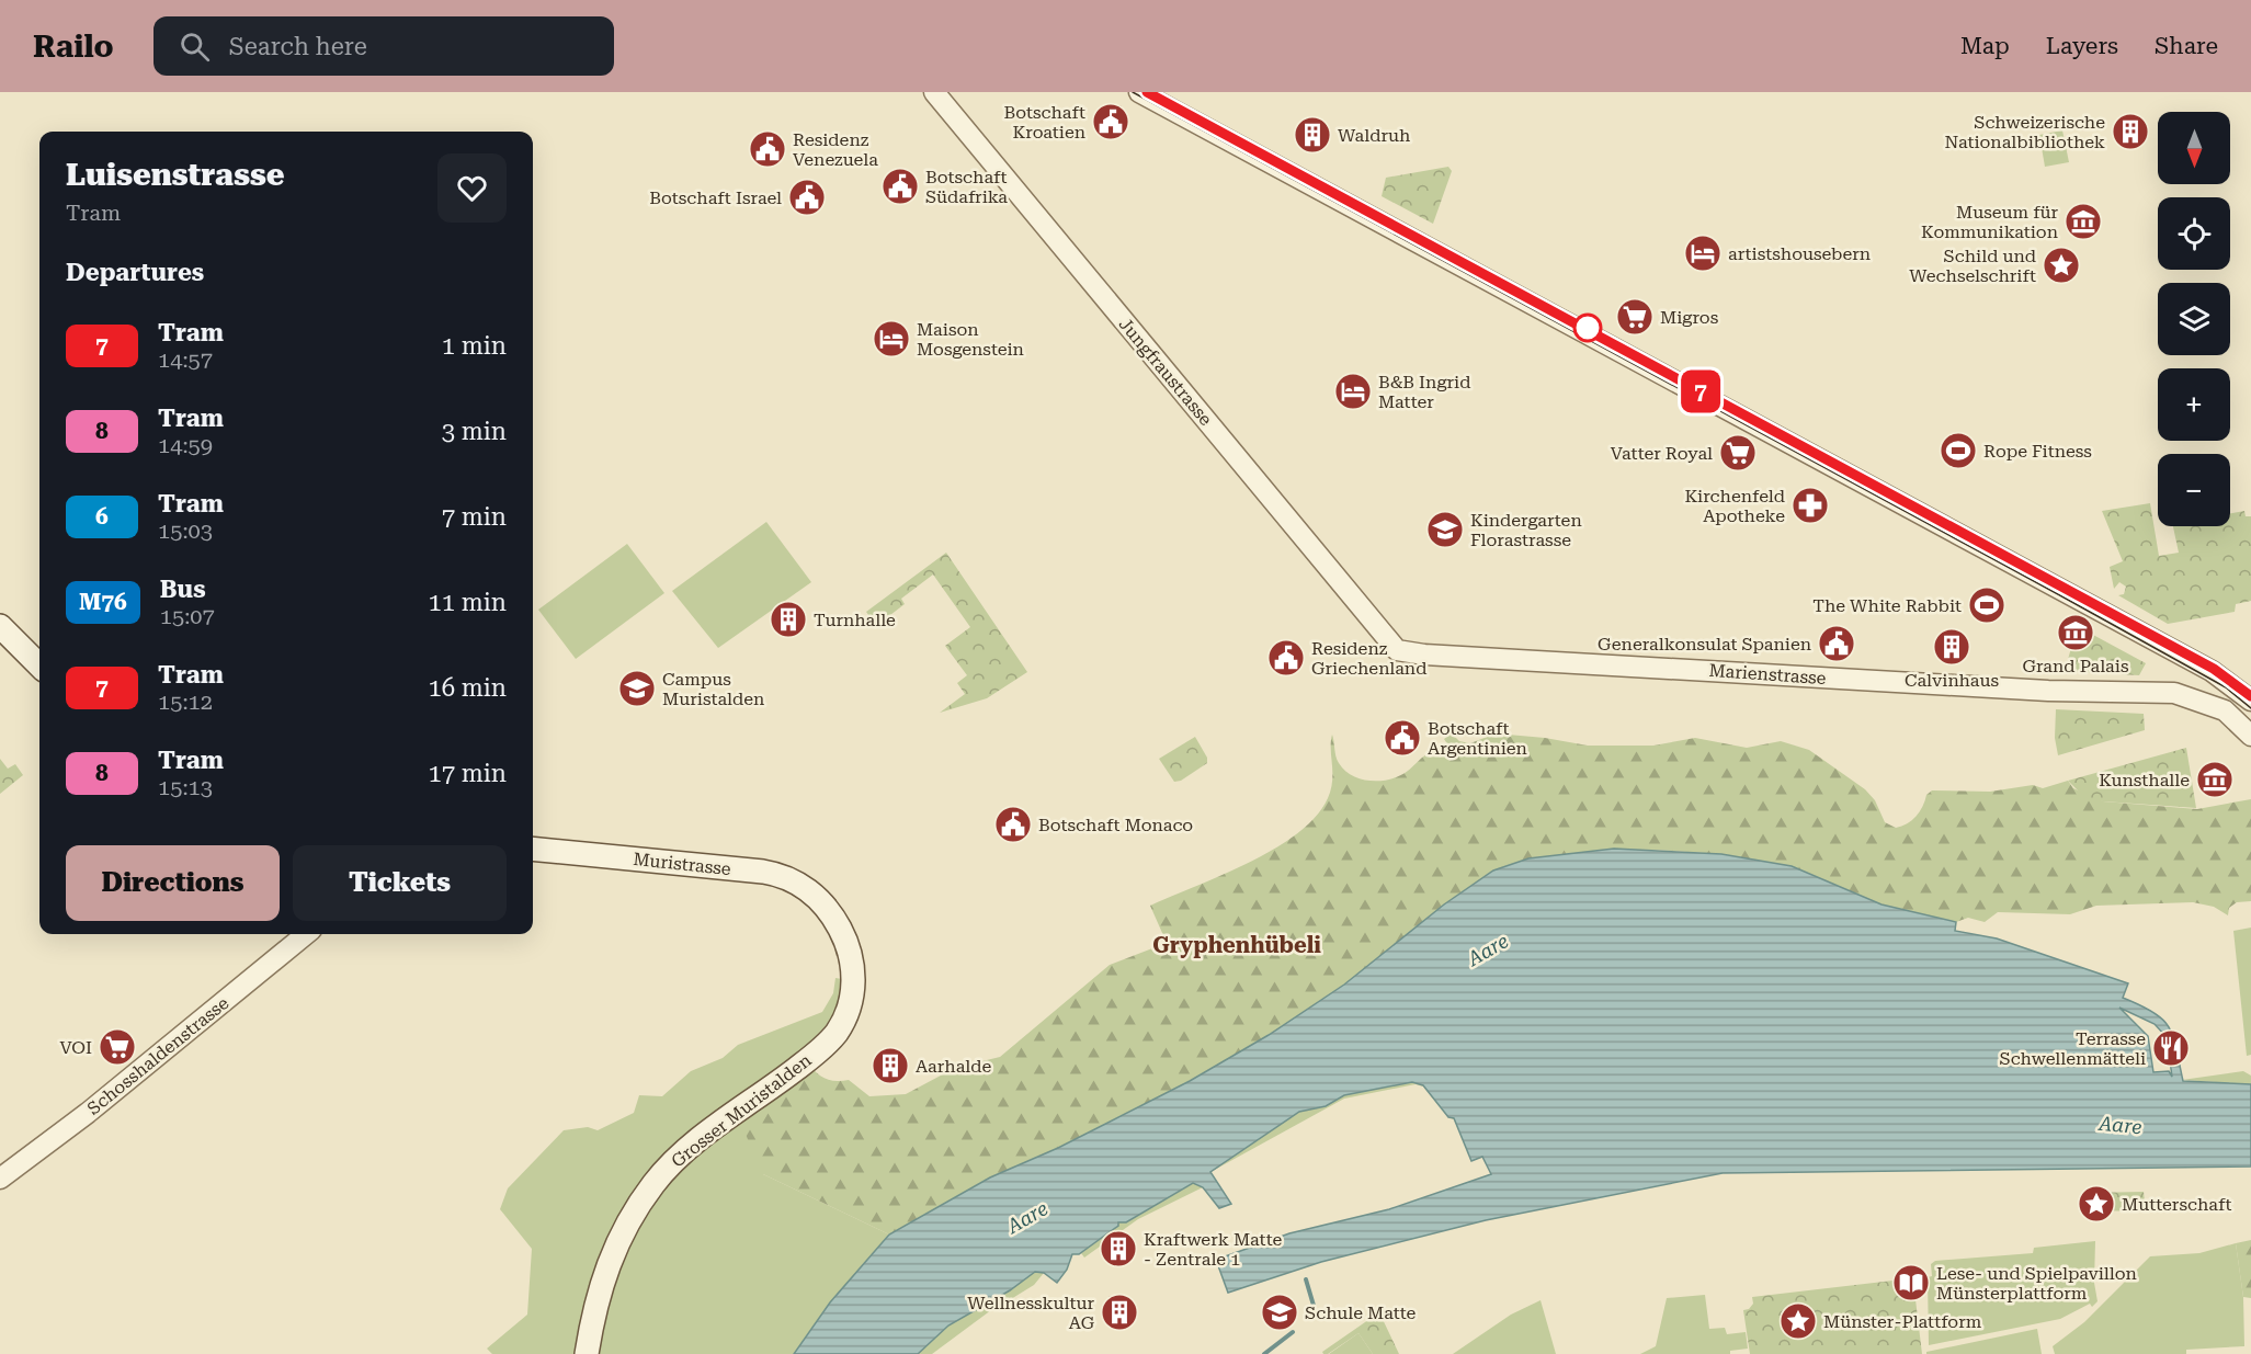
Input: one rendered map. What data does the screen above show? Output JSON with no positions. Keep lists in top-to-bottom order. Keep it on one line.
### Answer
{"streets":{"main road":["Muristrasse","Grosser Muristalden"],"street":["Jungfraustrasse","Marienstrasse","Schosshaldenstrasse"]},"crossings":[["Jungfraustrasse","Marienstrasse"],["Muristrasse","Grosser Muristalden"]],"districts":["Gryphenhübeli"],"water":["Aare"],"places":{"public building":["Botschaft Kroatien","Residenz Venezuela","Botschaft Südafrika","Botschaft Israel","Generalkonsulat Spanien","Residenz Griechenland","Botschaft Argentinien","Botschaft Monaco"],"building":["Schweizerische Nationalbibliothek","Waldruh","Turnhalle","Calvinhaus","Aarhalde","Kraftwerk Matte - Zentrale 1","Wellnesskultur AG"],"museum":["Museum für Kommunikation","Grand Palais","Kunsthalle"],"hotel":["artistshousebern","Maison Mosgenstein","B&B Ingrid Matter"],"place":["Schild und Wechselschrift","Mutterschaft","Münster-Plattform"],"supermarket":["Migros","Vatter Royal","VOI"],"sports":["Rope Fitness","The White Rabbit"],"pharmacy":["Kirchenfeld Apotheke"],"school or university":["Kindergarten Florastrasse","Campus Muristalden","Schule Matte"],"restaurant":["Terrasse Schwellenmätteli"],"library":["Lese- und Spielpavillon Münsterplattform"]},"lines":["tram line 7"],"north":"bottom","page":{"header":"Railo","search":"Search here","nav":["Map","Layers","Share"],"on_map":"7","map_buttons":["+","−"],"heading":[["Luisenstrasse","Tram"],"Departures"],"list":[{"mark":"7","name":"Tram","note":"14:57","value":"1 min"},{"mark":"8","name":"Tram","note":"14:59","value":"3 min"},{"mark":"6","name":"Tram","note":"15:03","value":"7 min"},{"mark":"M76","name":"Bus","note":"15:07","value":"11 min"},{"mark":"7","name":"Tram","note":"15:12","value":"16 min"},{"mark":"8","name":"Tram","note":"15:13","value":"17 min"}],"buttons":["Directions","Tickets"]}}
